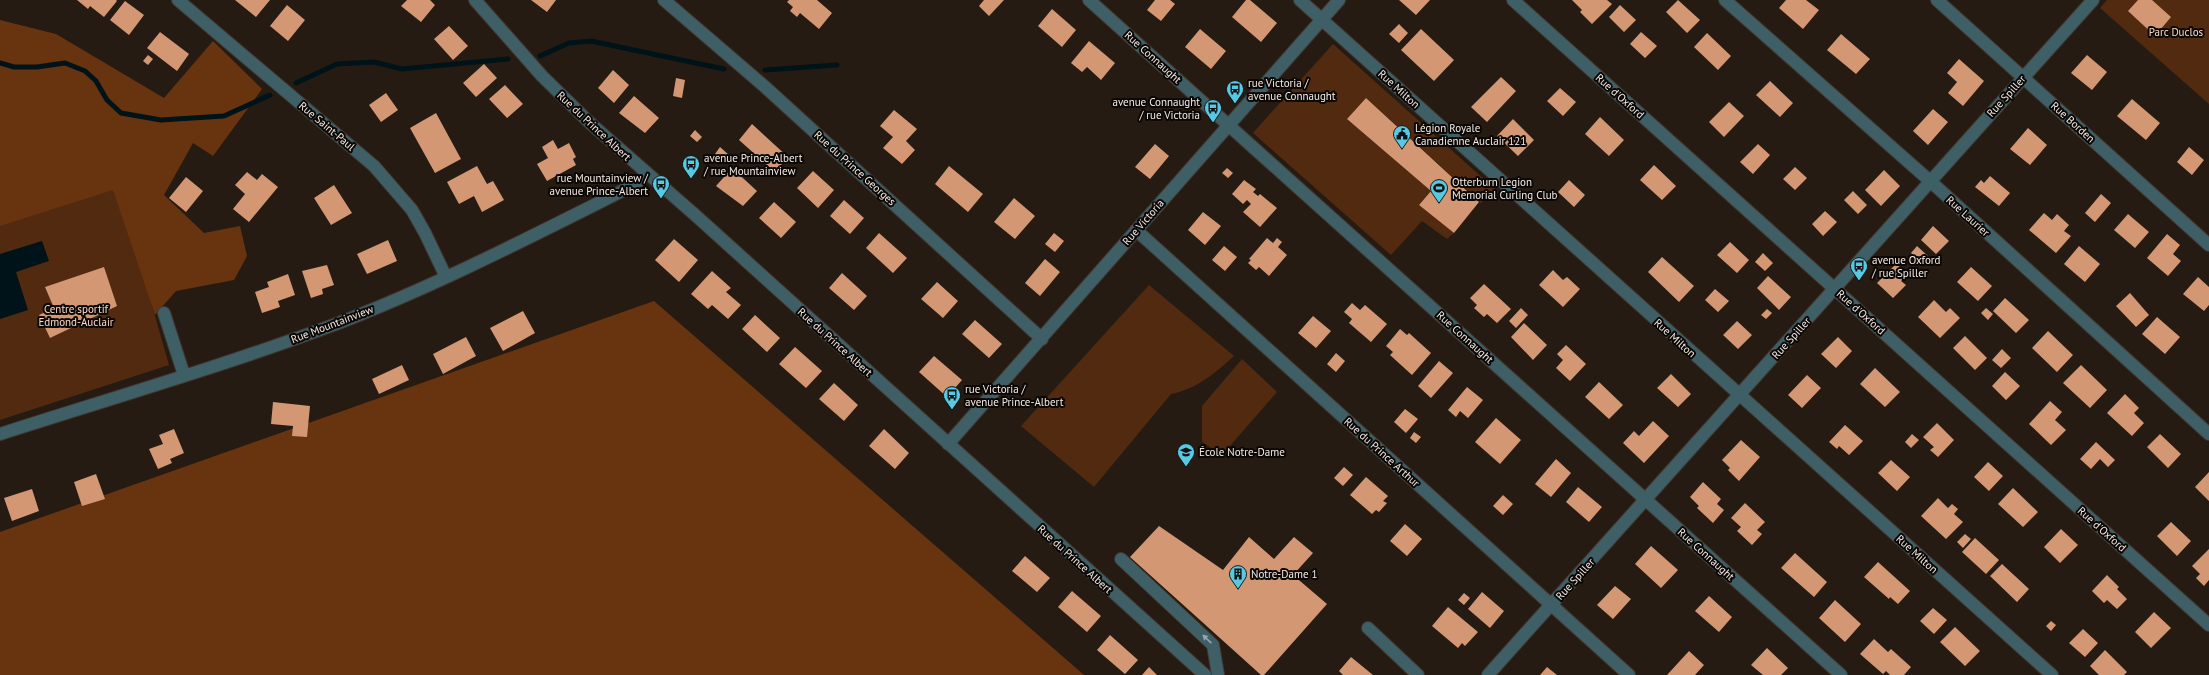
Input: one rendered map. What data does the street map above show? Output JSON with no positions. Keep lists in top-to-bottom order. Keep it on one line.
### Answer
{"streets":{"street":["Rue Connaught","Rue Milton","Rue d'Oxford","Rue Spiller","Rue Borden","Rue Saint-Paul","Rue du Prince Albert","Rue du Prince Georges","Rue Laurier","Rue Victoria","Rue Mountainview","Rue du Prince Arthur"]},"crossings":[["Rue Connaught","Rue Spiller"],["Rue Connaught","Rue Victoria"],["Rue Milton","Rue Spiller"],["Rue Milton","Rue Victoria"],["Rue d'Oxford","Rue Spiller"],["Rue Spiller","Rue Borden"],["Rue Spiller","Rue Laurier"],["Rue Spiller","Rue du Prince Arthur"],["Rue Saint-Paul","Rue Mountainview"],["Rue du Prince Albert","Rue Victoria"],["Rue du Prince Albert","Rue Mountainview"],["Rue du Prince Georges","Rue Victoria"],["Rue Victoria","Rue du Prince Arthur"]],"parks":["Parc Duclos","Centre sportif Edmond-Auclair"],"places":{"bus stop":["rue Victoria / avenue Connaught","avenue Connaught / rue Victoria","avenue Prince-Albert / rue Mountainview","rue Mountainview / avenue Prince-Albert","avenue Oxford / rue Spiller","rue Victoria / avenue Prince-Albert"],"public building":["Légion Royale Canadienne Auclair 121"],"sports":["Otterburn Legion Memorial Curling Club"],"school or university":["École Notre-Dame"],"building":["Notre-Dame 1"]}}
